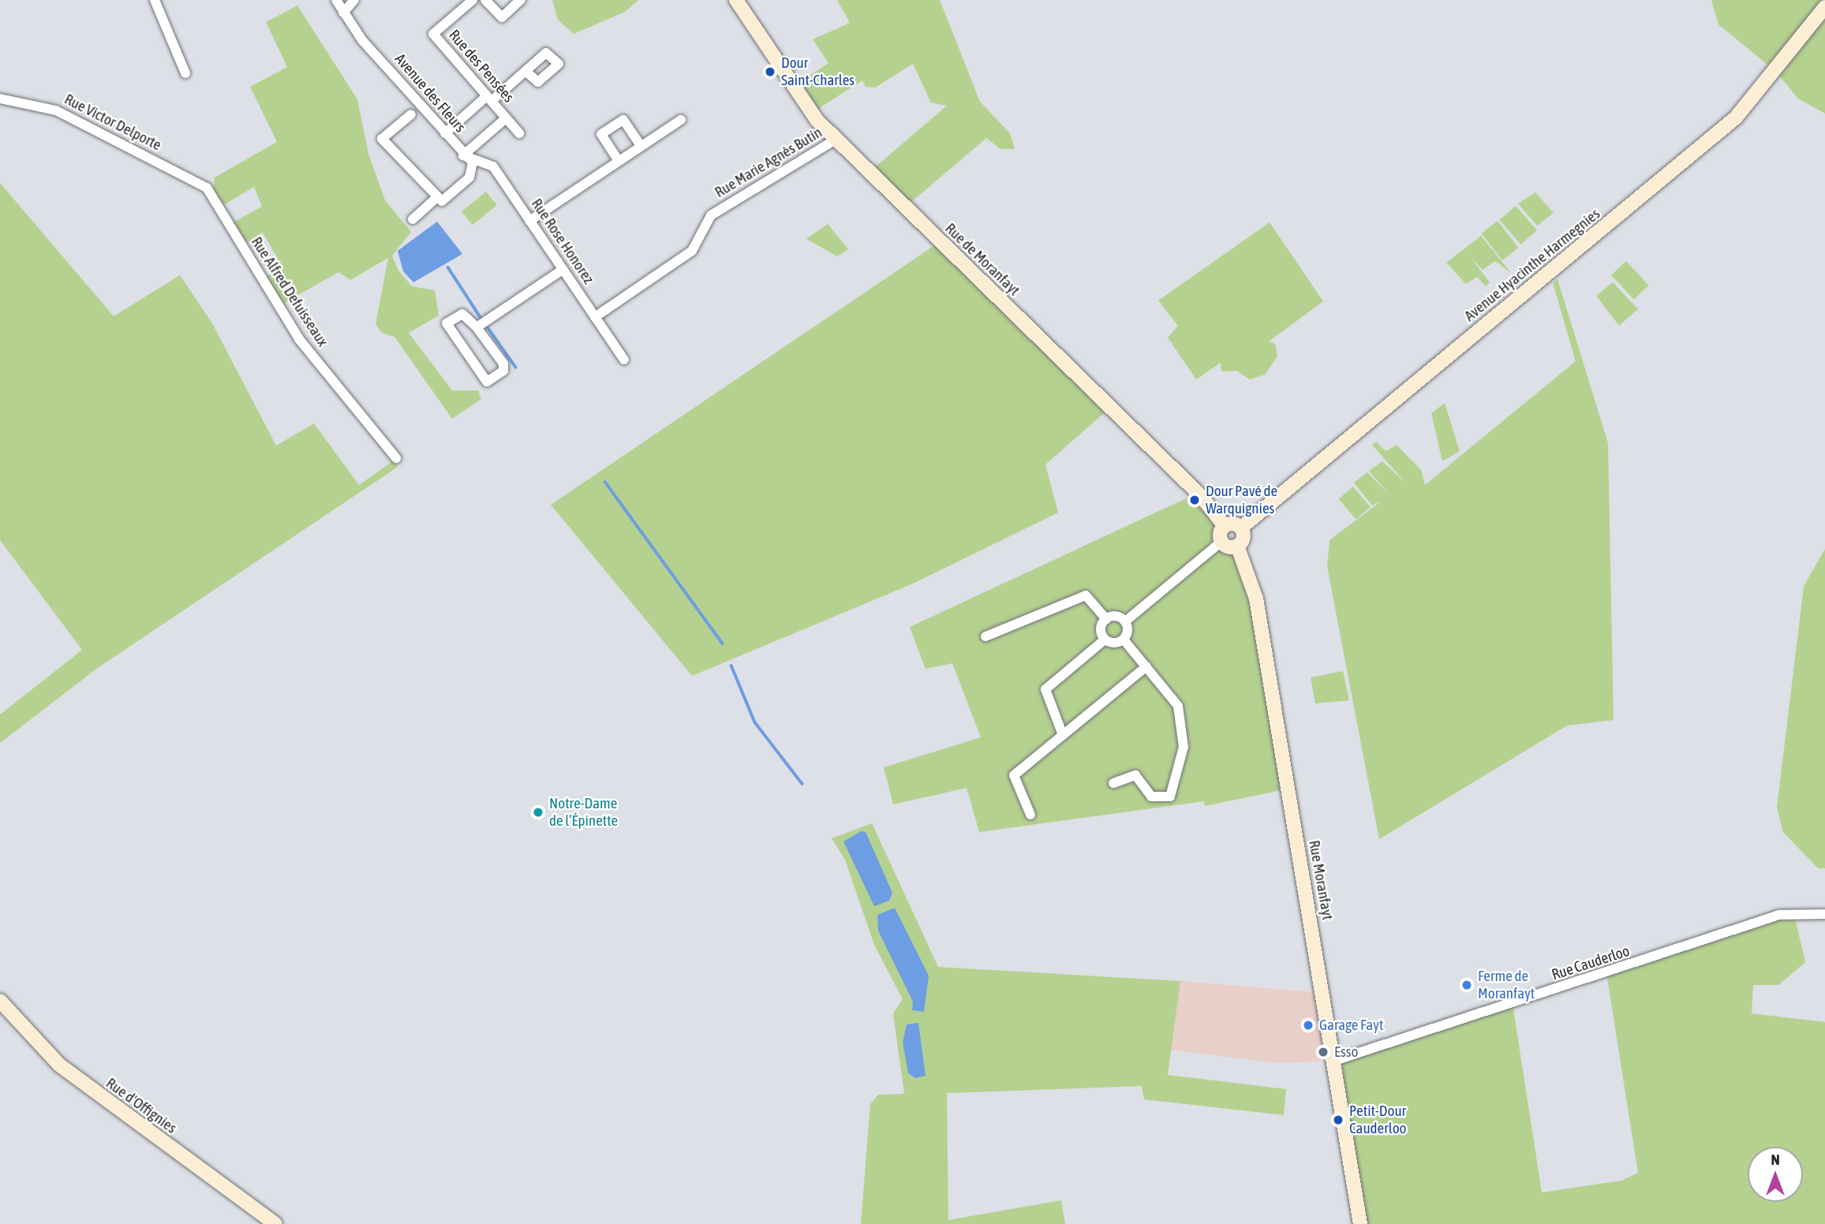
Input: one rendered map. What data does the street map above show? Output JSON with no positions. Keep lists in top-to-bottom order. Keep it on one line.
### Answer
{"streets":{"main road":["Rue de Moranfayt","Avenue Hyacinthe Harmegnies","Rue Moranfayt","Rue d'Offignies"],"street":["Rue des Pensées","Avenue des Fleurs","Rue Victor Delporte","Rue Marie Agnès Butin","Rue Rose Honorez","Rue Alfred Defuisseaux","Rue Cauderloo"]},"crossings":[["Avenue des Fleurs","Rue Rose Honorez"],["Rue Victor Delporte","Rue Alfred Defuisseaux"],["Rue Marie Agnès Butin","Rue Rose Honorez"],["Rue Marie Agnès Butin","Rue de Moranfayt"],["Rue Moranfayt","Rue Cauderloo"]],"places":["Dour Saint-Charles","Dour Pavé de Warquignies","Notre-Dame de l’Épinette","Ferme de Moranfayt","Garage Fayt","Esso","Petit-Dour Cauderloo"],"north":"top"}
